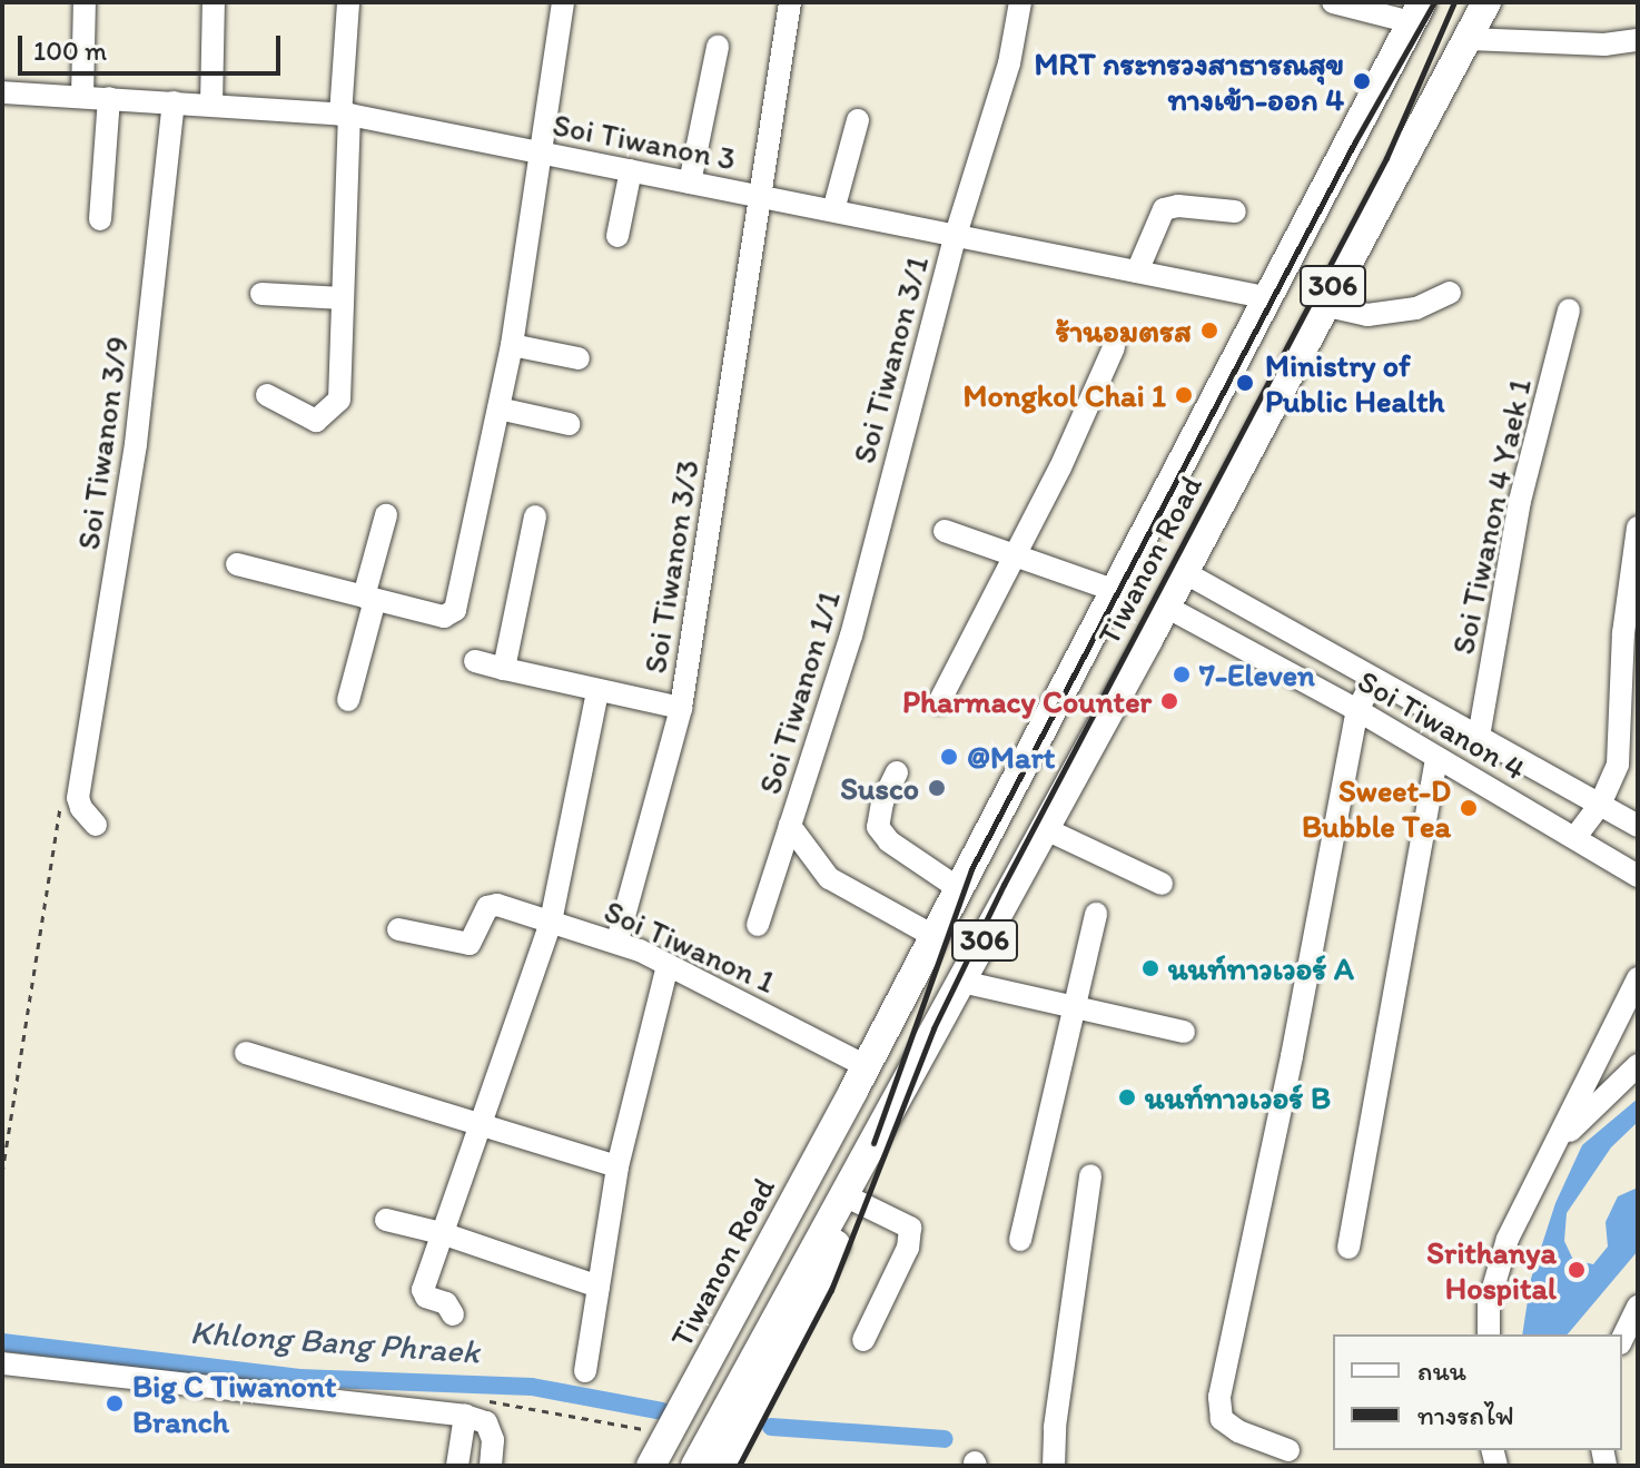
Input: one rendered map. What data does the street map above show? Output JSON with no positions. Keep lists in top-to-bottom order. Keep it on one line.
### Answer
{"streets":{"main road":["306","Tiwanon Road"],"street":["Soi Tiwanon 3","Soi Tiwanon 3/1","Soi Tiwanon 3/9","Soi Tiwanon 4 Yaek 1","Soi Tiwanon 3/3","Soi Tiwanon 1/1","Soi Tiwanon 4","Soi Tiwanon 1"]},"crossings":[["Soi Tiwanon 3","Soi Tiwanon 3/1"],["Soi Tiwanon 3","Soi Tiwanon 3/9"],["Soi Tiwanon 3","Tiwanon Road"],["Soi Tiwanon 3","Soi Tiwanon 3/3"],["Soi Tiwanon 3/1","Soi Tiwanon 1/1"],["Soi Tiwanon 4 Yaek 1","Soi Tiwanon 4"],["Tiwanon Road","Soi Tiwanon 1/1"],["Tiwanon Road","Soi Tiwanon 4"],["Tiwanon Road","Soi Tiwanon 1"],["Soi Tiwanon 3/3","Soi Tiwanon 1"]],"water":["Khlong Bang Phraek"],"places":["MRT กระทรวงสาธารณสุข ทางเข้า-ออก 4","ร้านอมตรส","Ministry of Public Health","Mongkol Chai 1","7-Eleven","Pharmacy Counter","@Mart","Susco","Sweet-D Bubble Tea","นนท์ทาวเวอร์ A","นนท์ทาวเวอร์ B","Srithanya Hospital","Big C Tiwanont Branch"],"legend":["ถนน","ทางรถไฟ"],"scale_bar":"100 m"}
